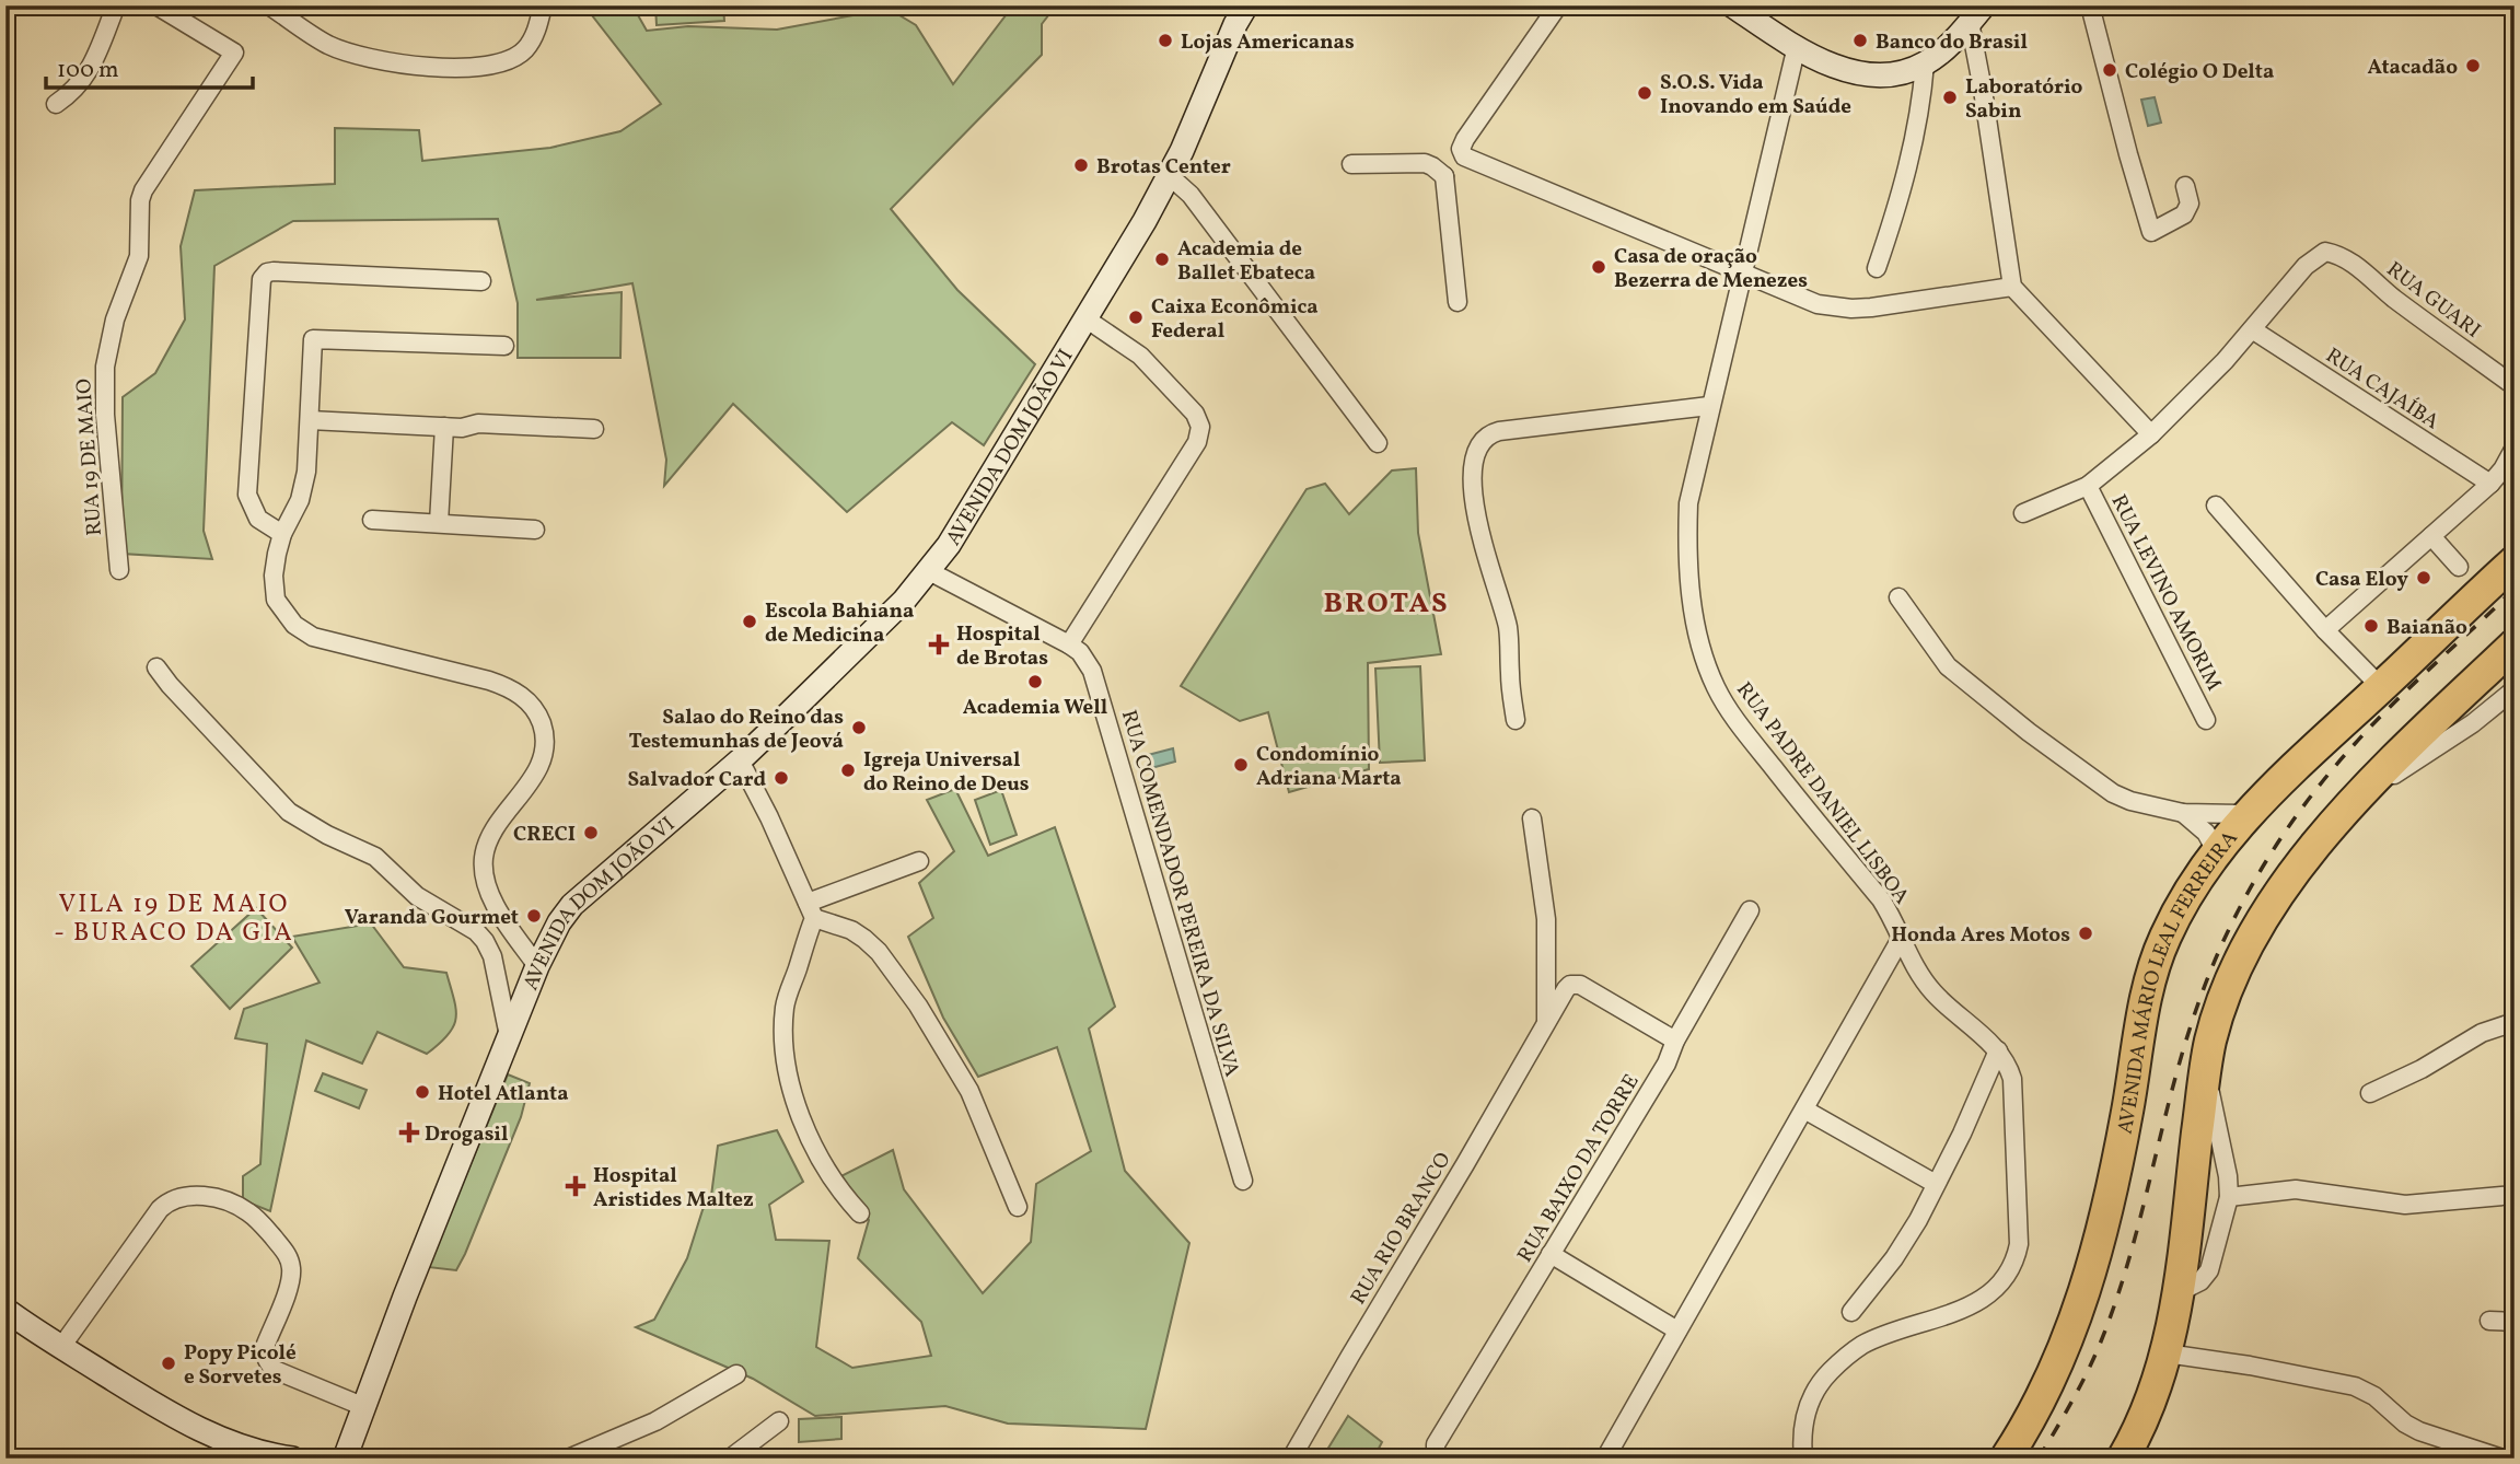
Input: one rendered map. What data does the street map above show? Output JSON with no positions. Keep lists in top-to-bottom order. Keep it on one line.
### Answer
{"streets":{"highway":["AVENIDA MÁRIO LEAL FERREIRA"],"main road":["AVENIDA DOM JOÃO VI"],"street":["RUA GUARI","RUA CAJAÍBA","RUA 19 DE MAIO","RUA LEVINO AMORIM","RUA PADRE DANIEL LISBOA","RUA COMENDADOR PEREIRA DA SILVA","RUA BAIXO DA TORRE","RUA RIO BRANCO"]},"crossings":[["RUA GUARI","RUA LEVINO AMORIM"],["RUA CAJAÍBA","RUA LEVINO AMORIM"],["AVENIDA DOM JOÃO VI","RUA COMENDADOR PEREIRA DA SILVA"],["RUA BAIXO DA TORRE","RUA RIO BRANCO"]],"districts":["BROTAS","VILA 19 DE MAIO - BURACO DA GIA"],"places":{"other":["Lojas Americanas","Banco do Brasil","Atacadão","Colégio O Delta","S.O.S. Vida Inovando em Saúde","Laboratório Sabin","Brotas Center","Academia de Ballet Ebateca","Casa de oração Bezerra de Menezes","Caixa Econômica Federal","Casa Eloy","Escola Bahiana de Medicina","Baianão","Academia Well","Salao do Reino das Testemunhas de Jeová","Condomínio Adriana Marta","Igreja Universal do Reino de Deus","Salvador Card","CRECI","Varanda Gourmet","Honda Ares Motos","Hotel Atlanta","Popy Picolé e Sorvetes"],"health":["Hospital de Brotas","Drogasil","Hospital Aristides Maltez"]},"scale_bar":"100 m"}
